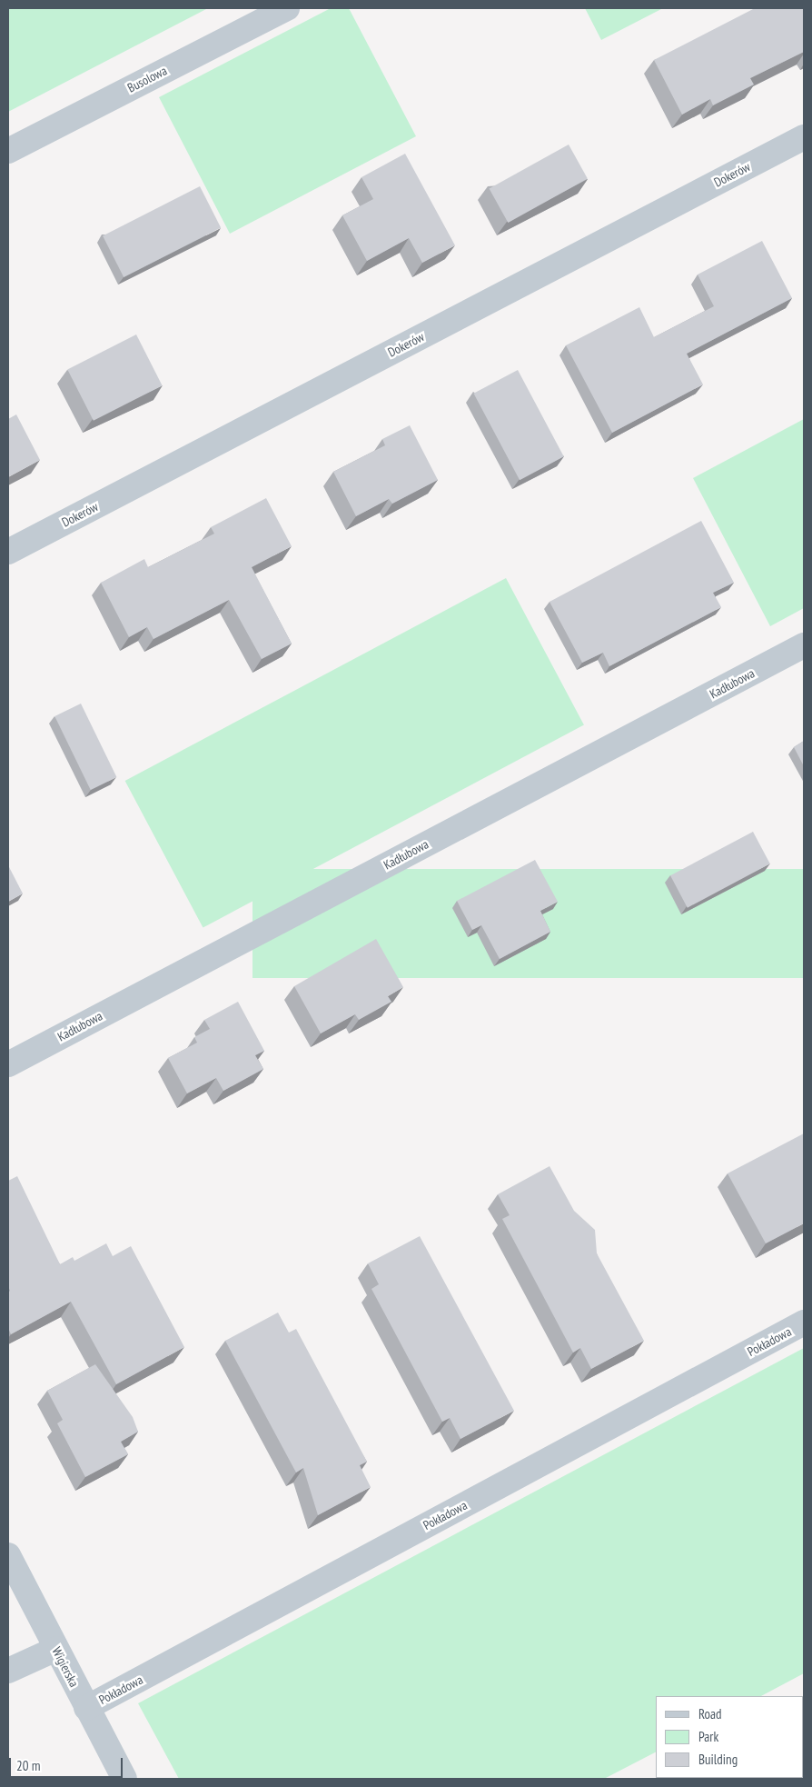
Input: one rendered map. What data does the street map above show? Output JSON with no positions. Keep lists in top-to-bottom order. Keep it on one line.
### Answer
{"streets":{"street":["Busolowa","Dokerów","Kadłubowa","Pokładowa","Wigierska"]},"crossings":[["Pokładowa","Wigierska"]],"legend":["Road","Park","Building"],"scale_bar":"20 m"}
